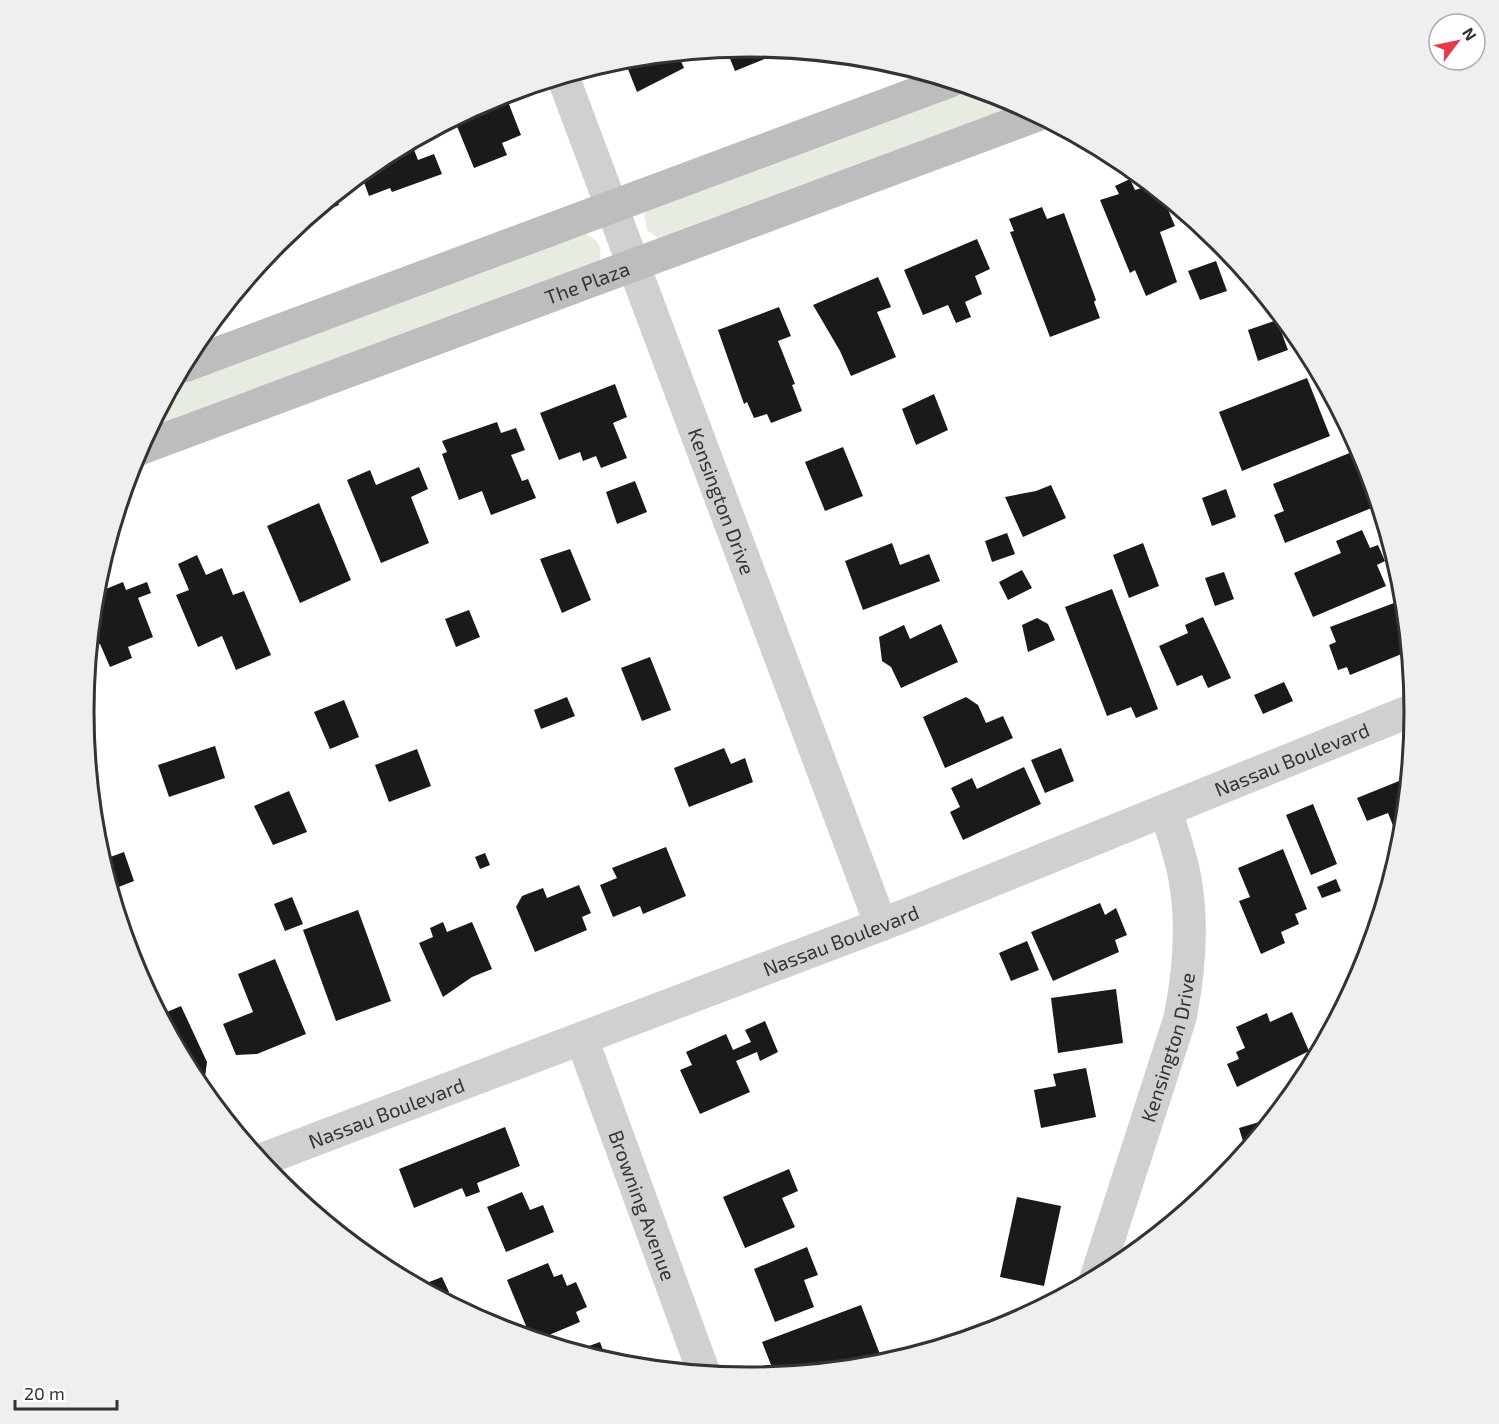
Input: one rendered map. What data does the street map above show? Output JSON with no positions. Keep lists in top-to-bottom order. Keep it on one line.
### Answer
{"streets":{"main road":["The Plaza"],"street":["Kensington Drive","Nassau Boulevard","Browning Avenue"]},"crossings":[["The Plaza","Kensington Drive"],["Kensington Drive","Nassau Boulevard"],["Nassau Boulevard","Browning Avenue"]],"scale_bar":"20 m","north":"top right"}
